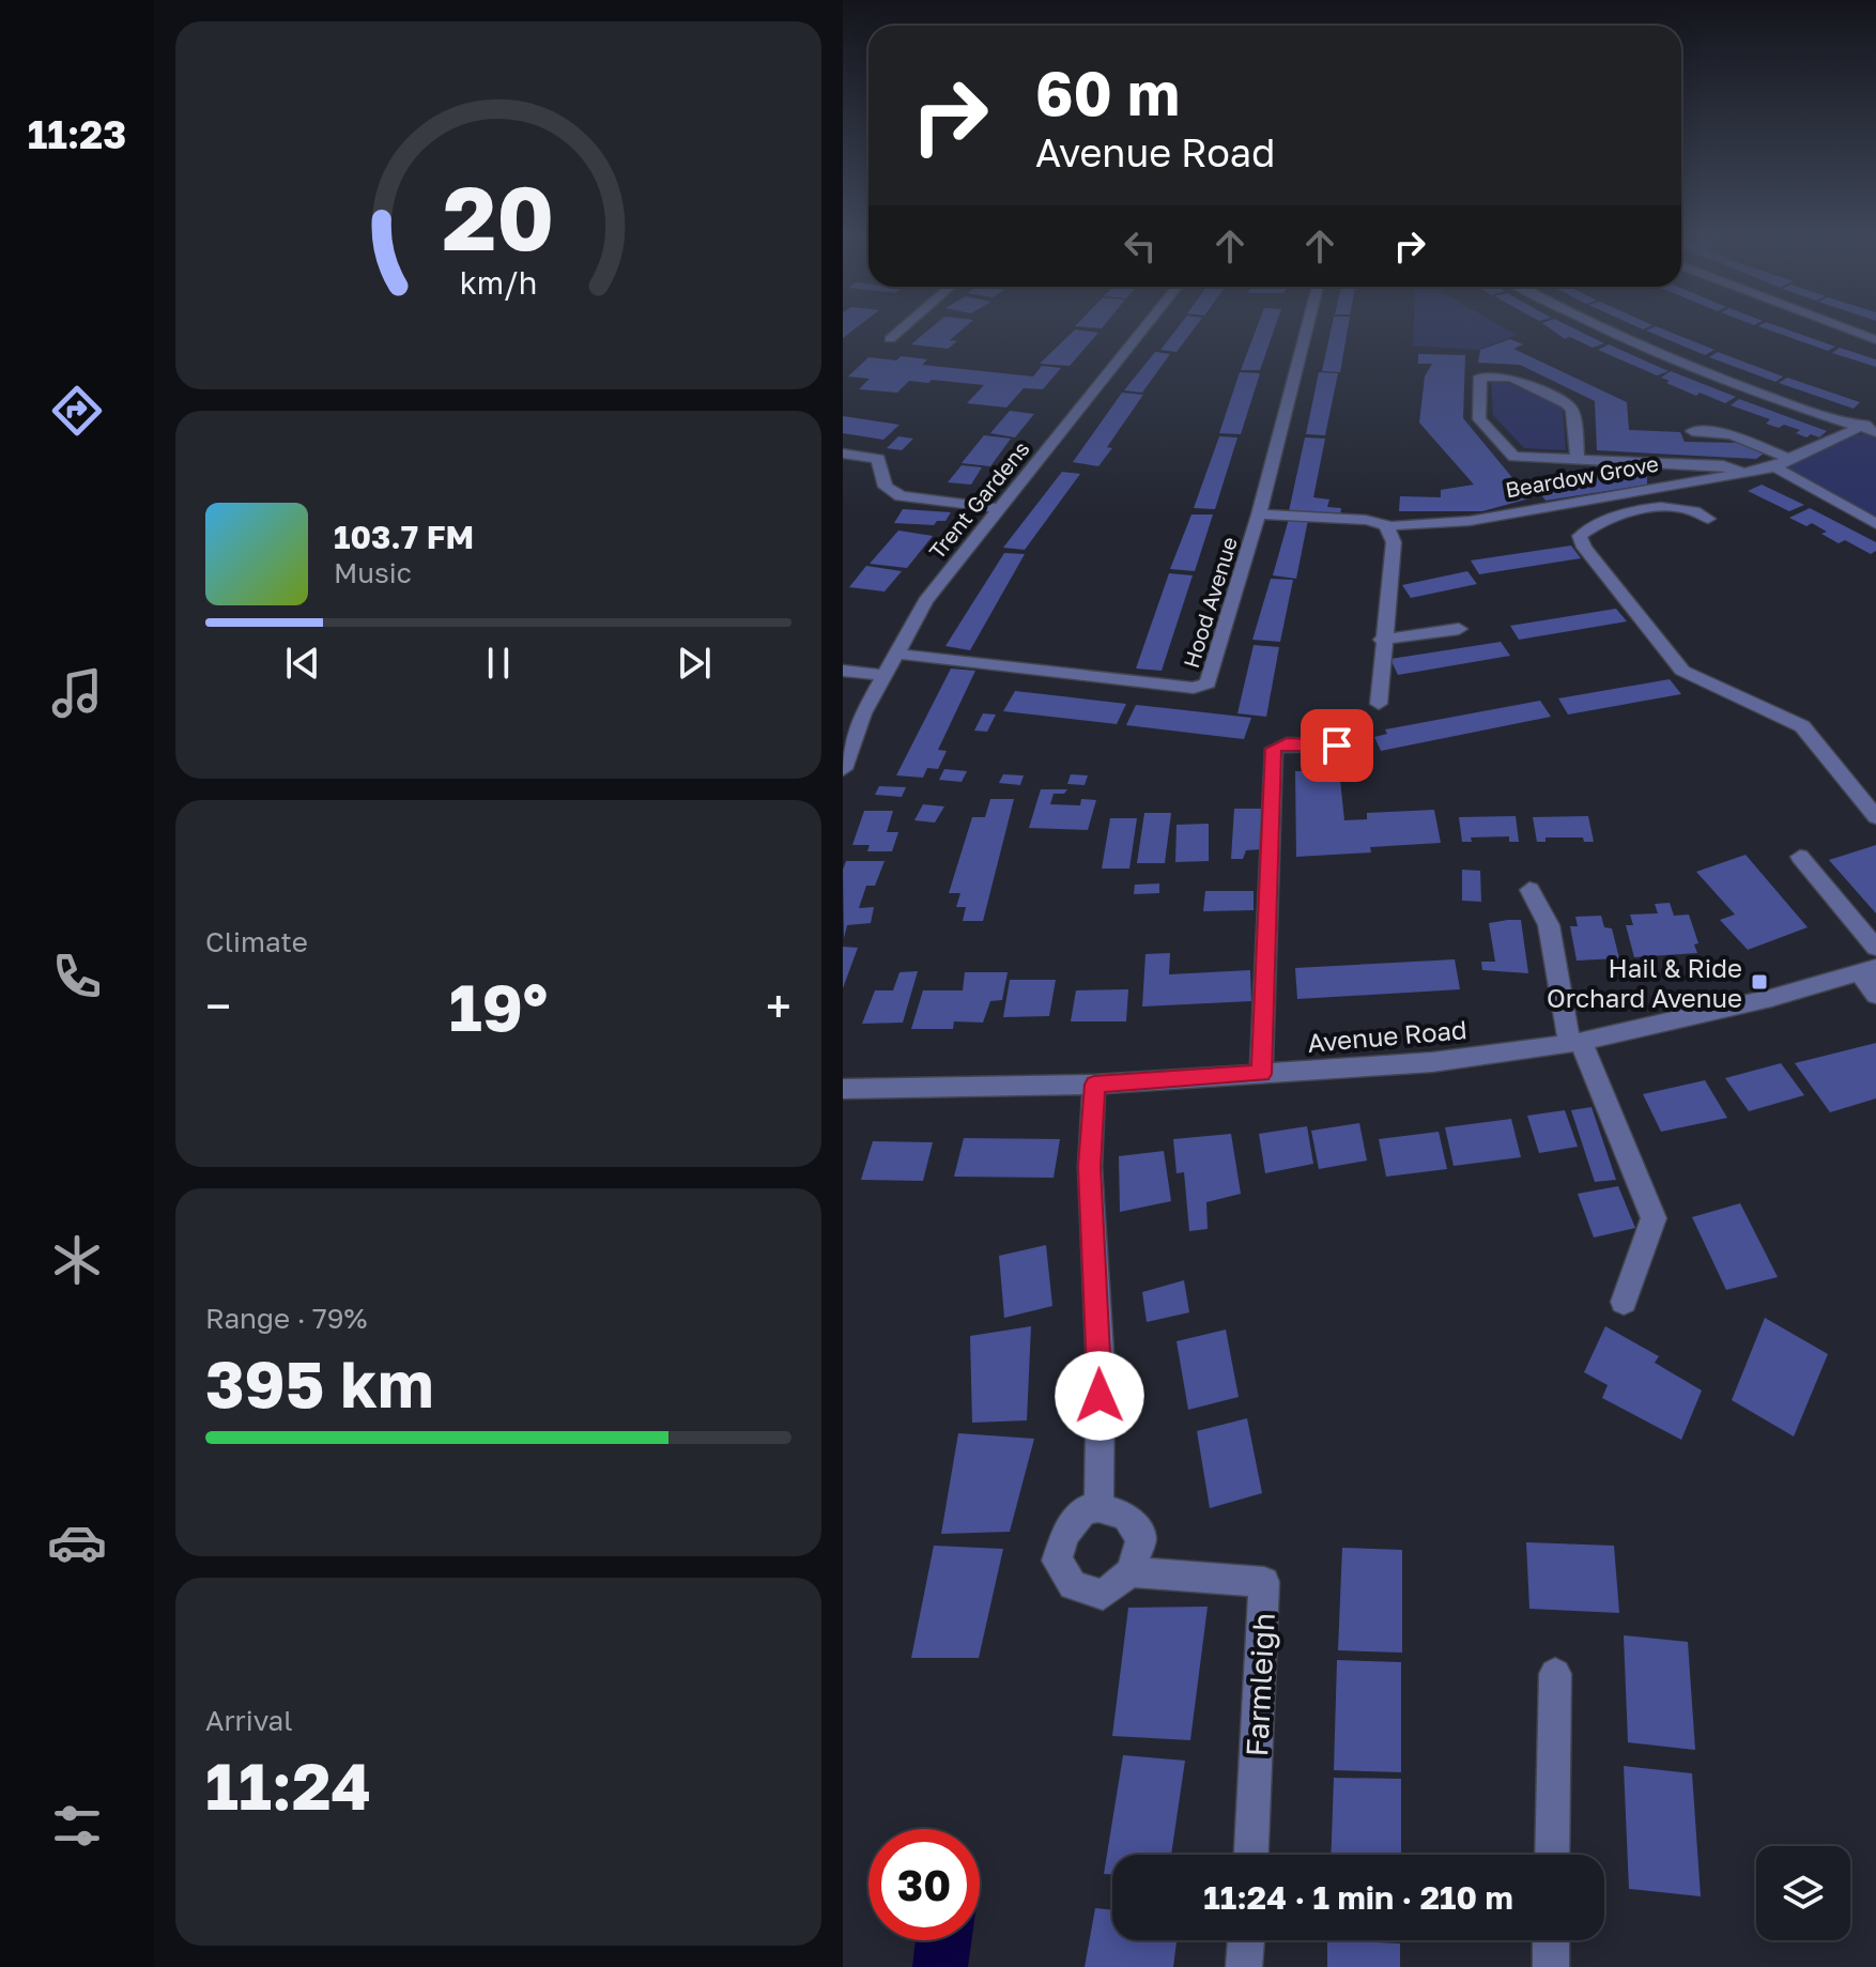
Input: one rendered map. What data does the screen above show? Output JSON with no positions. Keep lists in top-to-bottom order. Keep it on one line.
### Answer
{"streets":{"street":["Beardow Grove","Trent Gardens","Hood Avenue","Avenue Road","Farmleigh"]},"crossings":[["Trent Gardens","Hood Avenue"]],"places":{"transit":["Hail & Ride Orchard Avenue"]},"page":{"tabs":"11:23","turn":["60 m","Avenue Road"],"song":["103.7 FM","Music"],"tile":["Climate",["Range · 79%","395 km"],["Arrival","11:24"]],"heat":["−","19°","+"],"limit":"30","trip":"11:24 · 1 min · 210 m","gauge":["20","km/h"]}}
